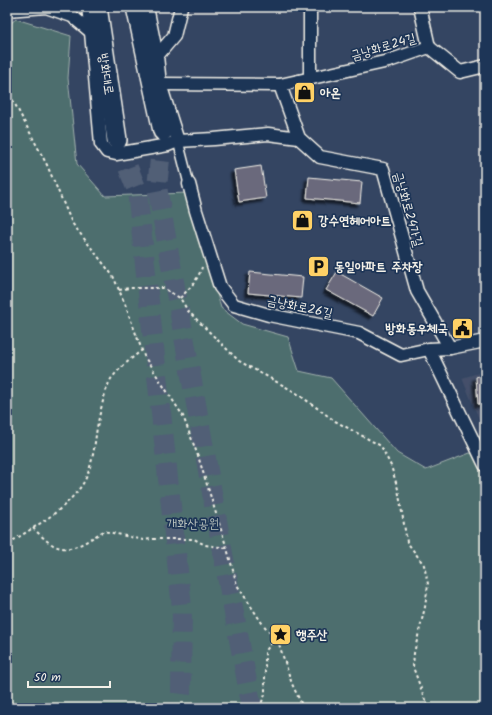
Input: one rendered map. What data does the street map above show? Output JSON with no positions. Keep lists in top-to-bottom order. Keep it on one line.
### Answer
{"streets":{"main road":["방화대로"],"street":["금낭화로24길","금낭화로24가길","금낭화로26길"]},"crossings":[["금낭화로24길","금낭화로24가길"],["금낭화로24가길","금낭화로26길"]],"parks":["개화산공원"],"places":{"shop":["아온","강수연헤어아트"],"parking":["동일아파트 주차장"],"public building":["방화동우체국"],"place":["행주산"]},"scale_bar":"50 m"}
